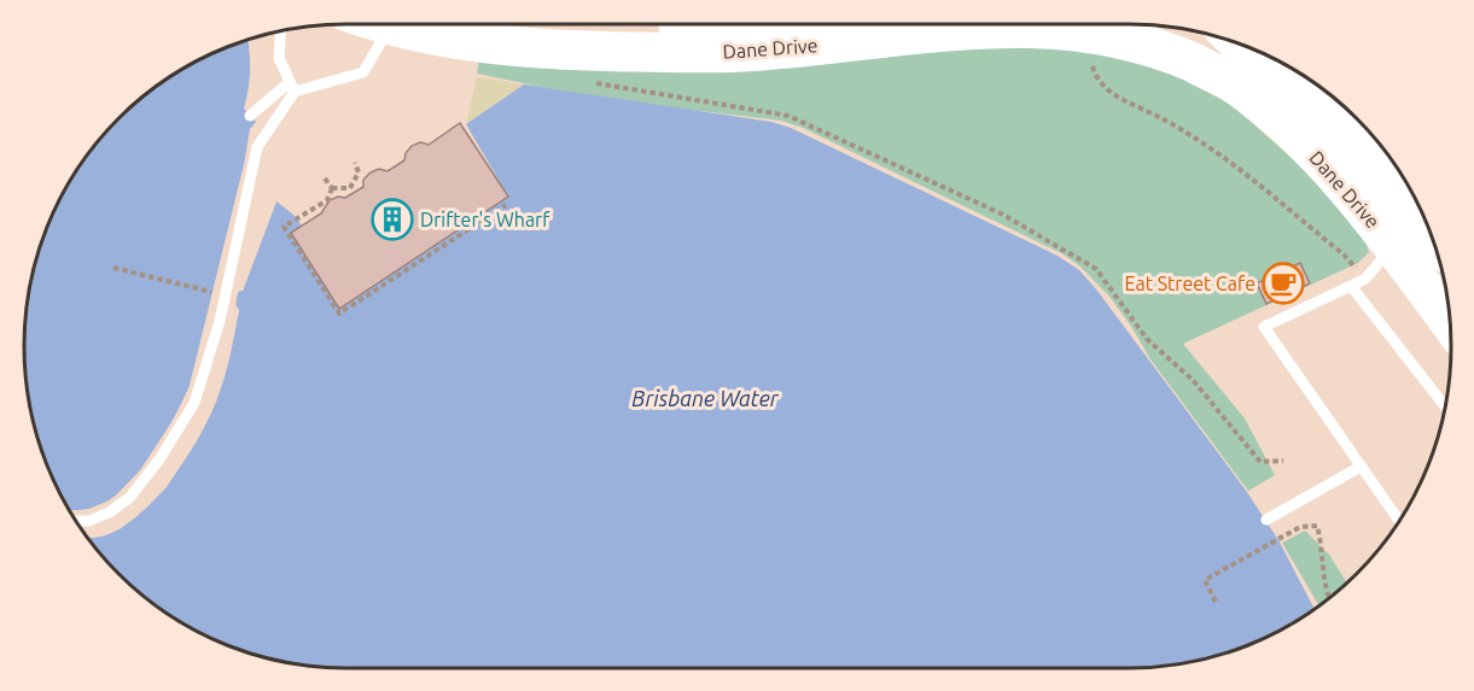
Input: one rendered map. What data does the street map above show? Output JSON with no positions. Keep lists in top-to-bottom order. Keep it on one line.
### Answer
{"streets":{"highway":["Dane Drive"]},"water":["Brisbane Water"],"places":{"building":["Drifter's Wharf"],"cafe":["Eat Street Cafe"]}}
